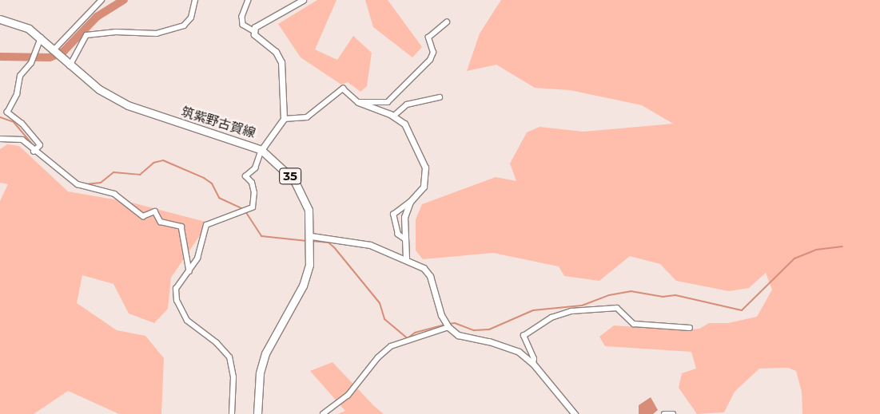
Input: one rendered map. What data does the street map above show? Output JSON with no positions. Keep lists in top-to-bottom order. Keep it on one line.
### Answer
{"streets":{"main road":["筑紫野古賀線","35"]}}
